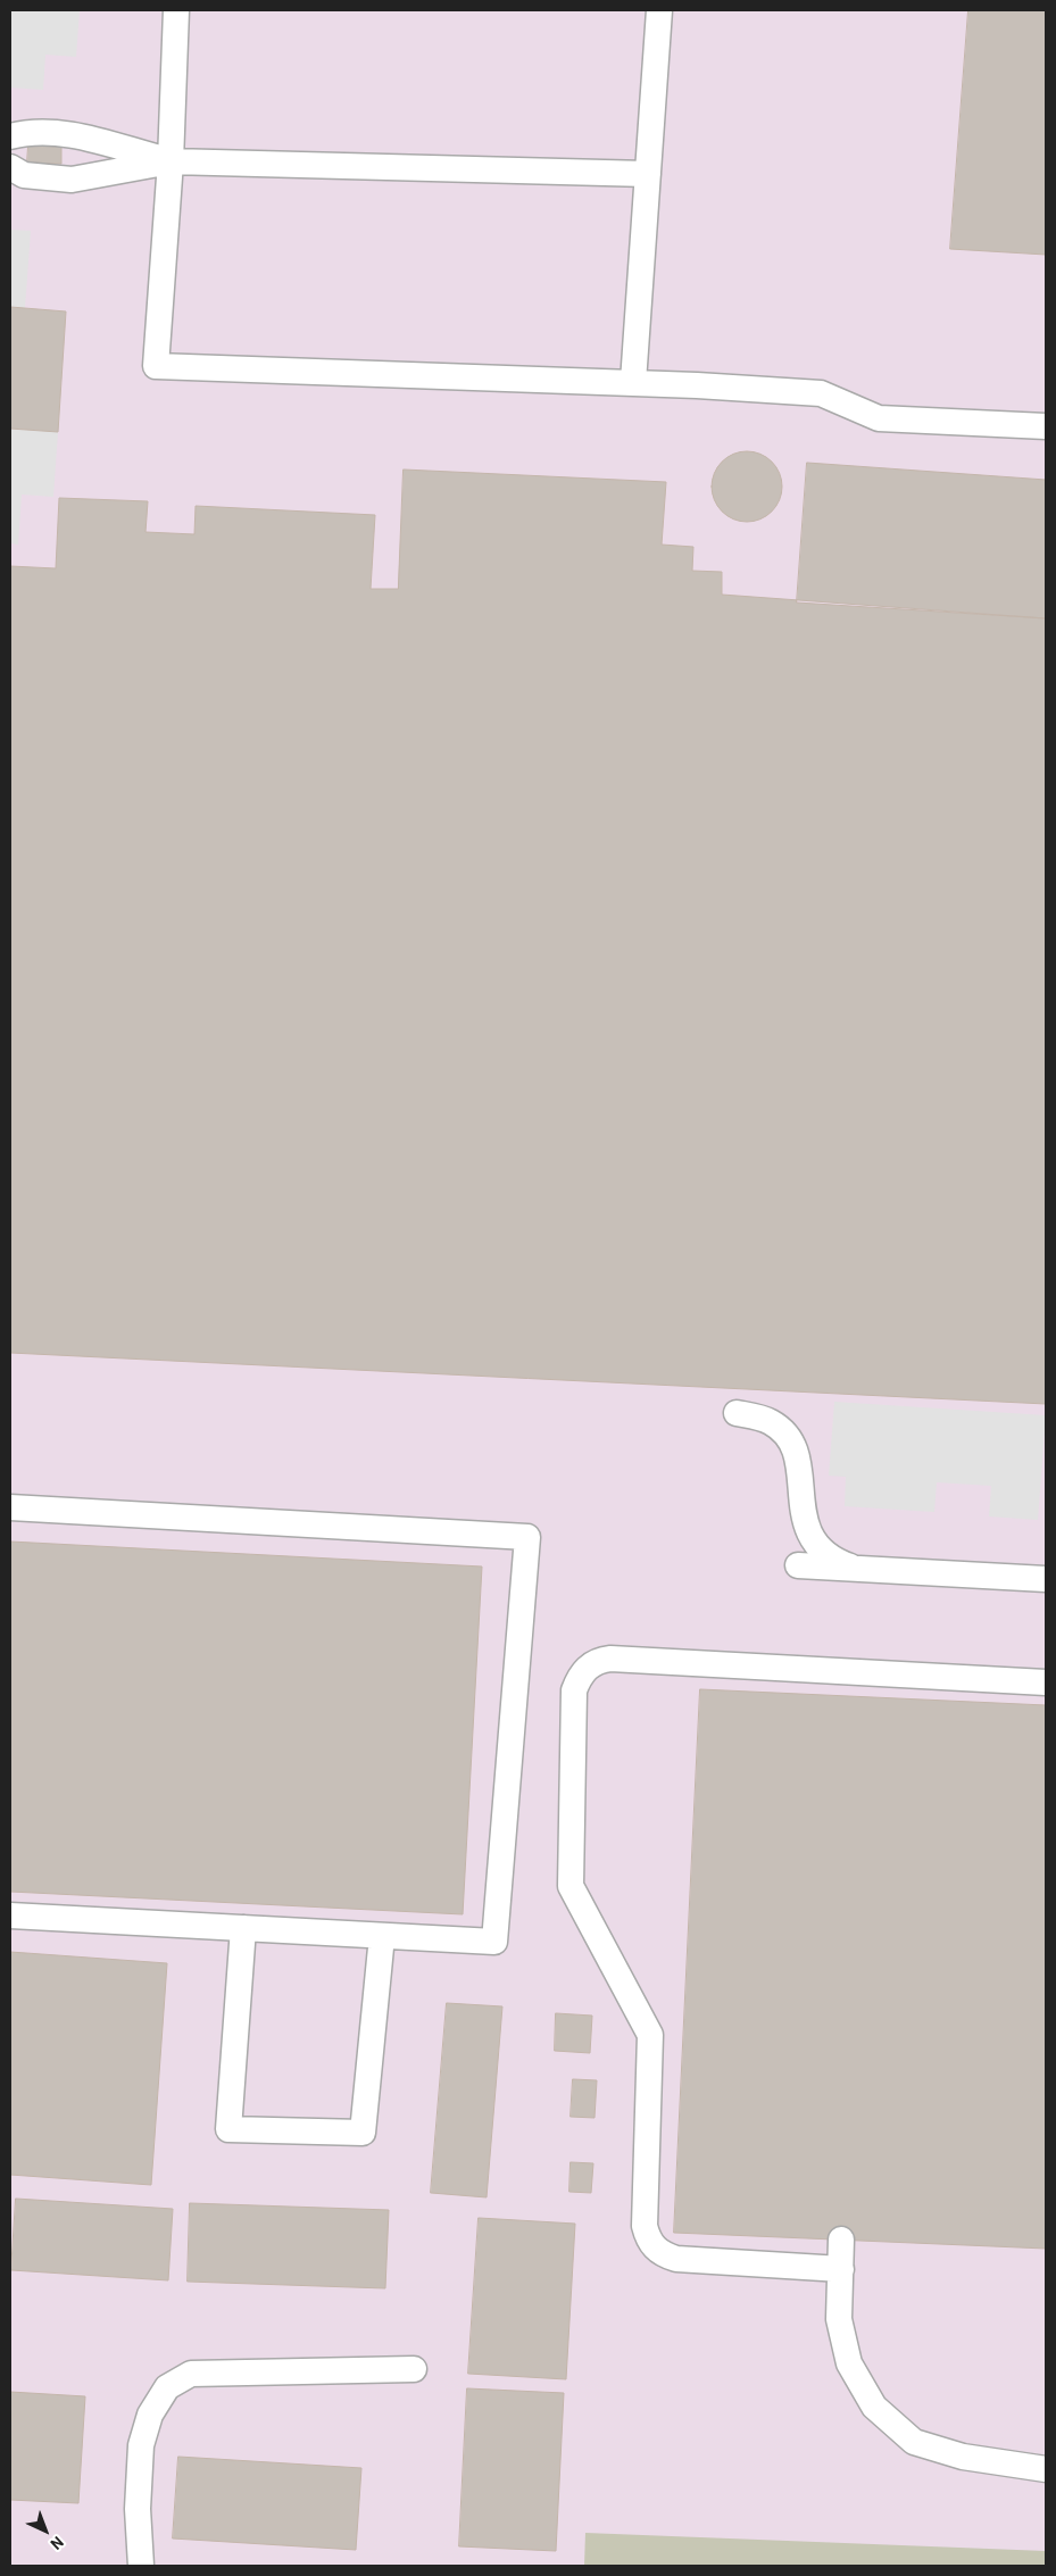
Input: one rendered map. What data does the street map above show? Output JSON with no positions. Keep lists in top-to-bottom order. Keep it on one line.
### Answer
{"north":"bottom right"}
